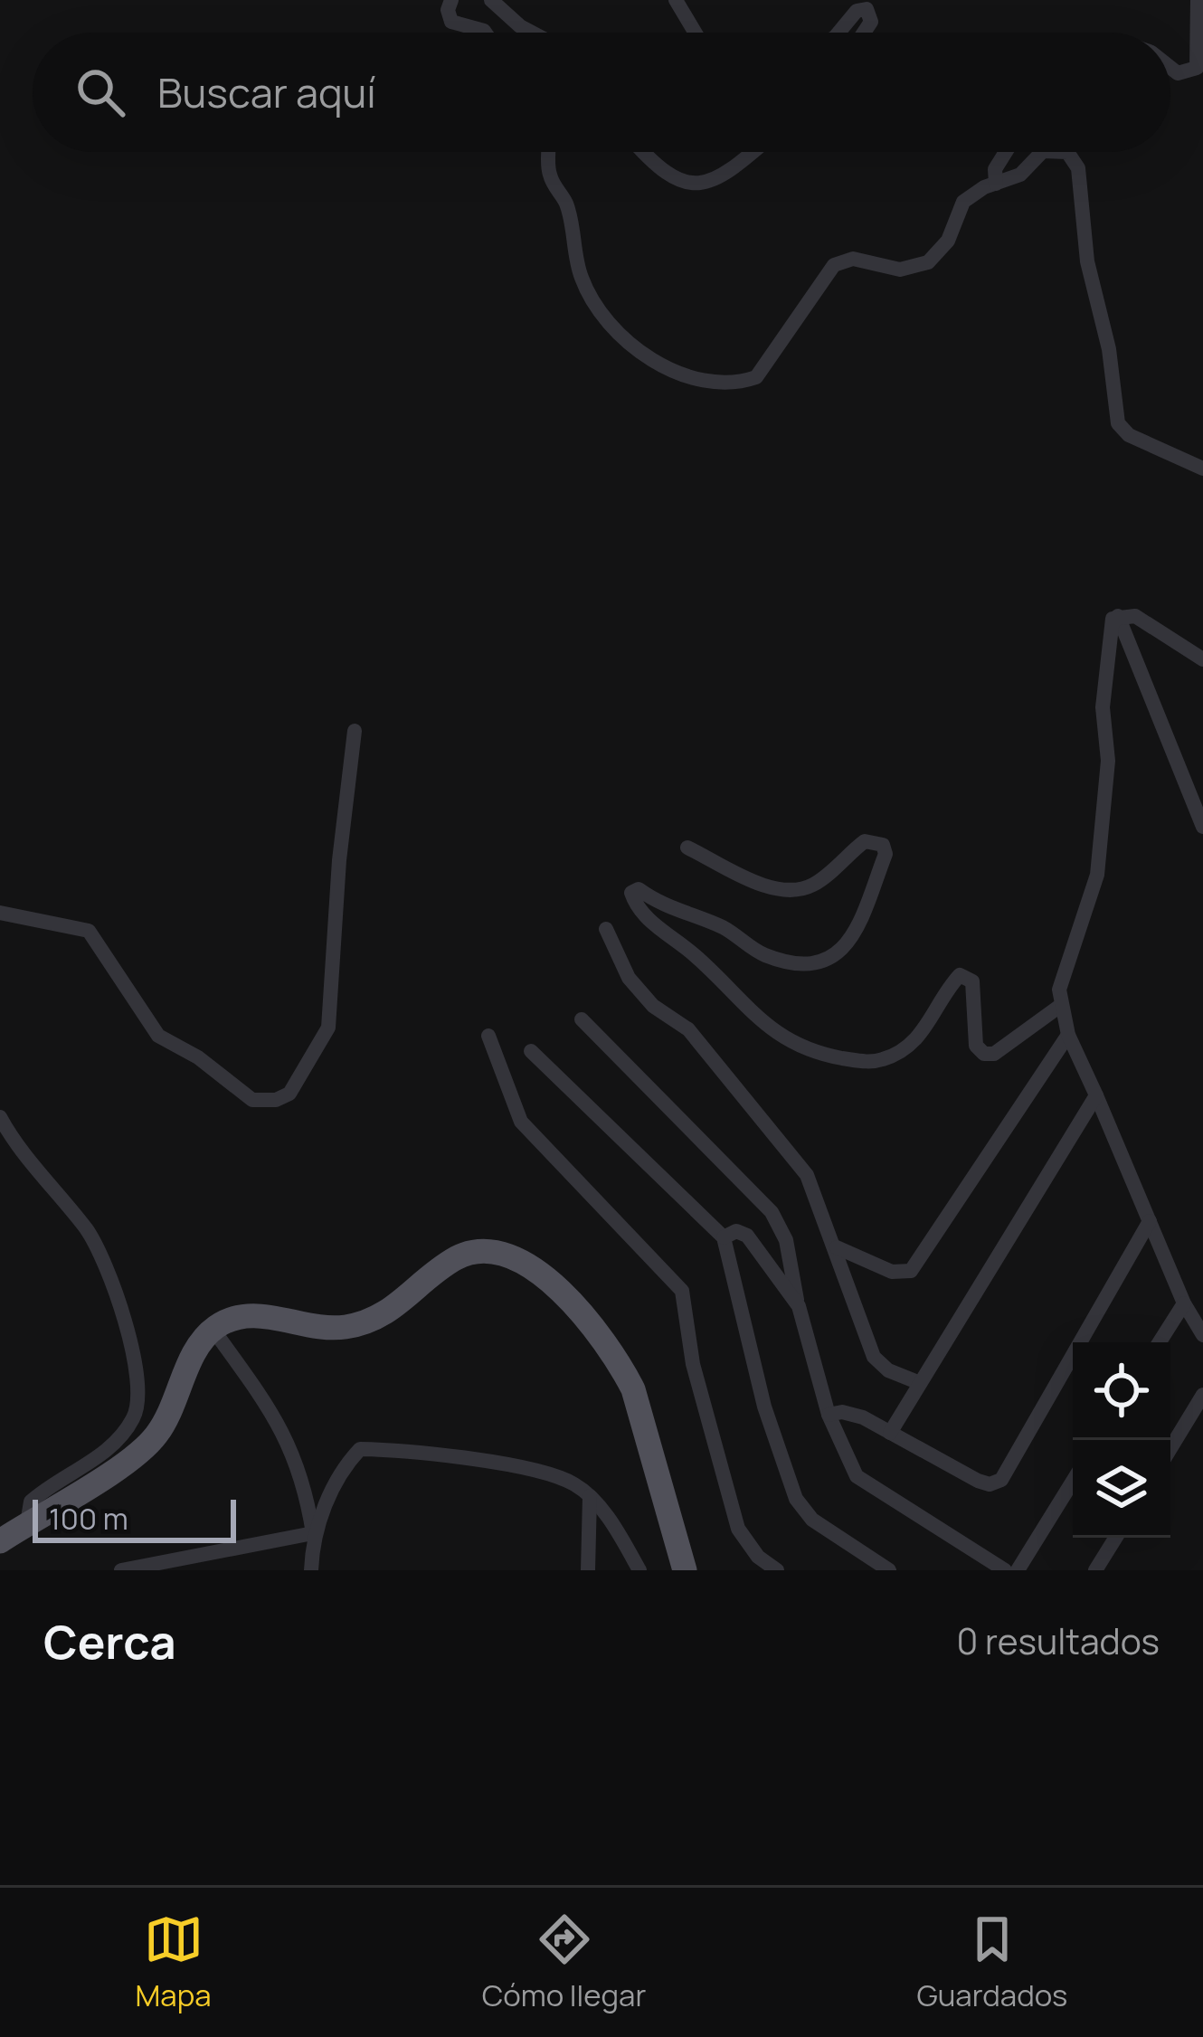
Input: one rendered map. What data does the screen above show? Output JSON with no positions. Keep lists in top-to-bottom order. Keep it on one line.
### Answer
{"scale_bar":"100 m","page":{"search":"Buscar aquí","scale":"100 m","heading":["Cerca","0 resultados"],"nav":["Mapa","Cómo llegar","Guardados"]}}
